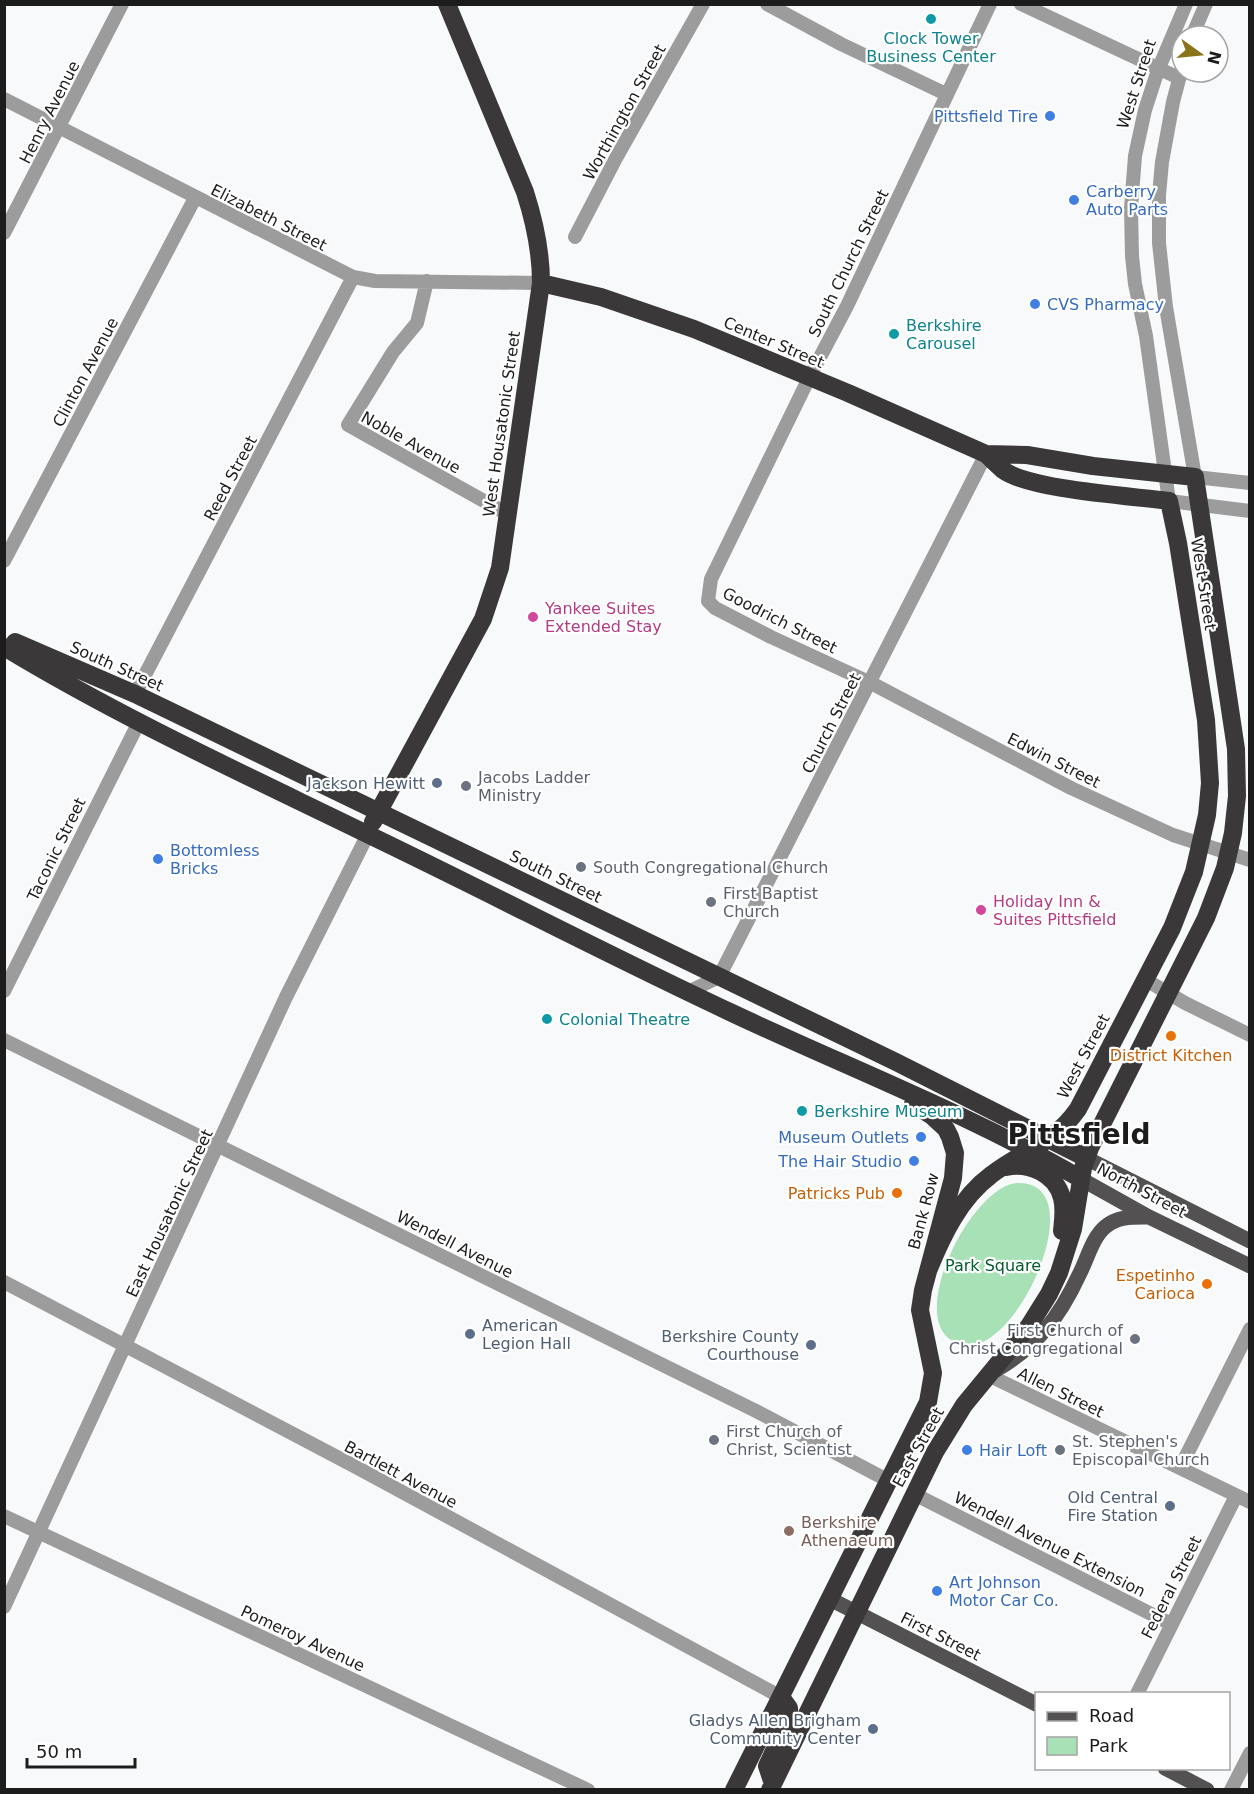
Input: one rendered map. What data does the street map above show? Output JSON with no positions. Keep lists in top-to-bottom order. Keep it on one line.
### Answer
{"streets":{"highway":["West Street","Center Street","West Housatonic Street","South Street","North Street","Bank Row","East Street"],"main road":["First Street"],"street":["Henry Avenue","Worthington Street","Elizabeth Street","South Church Street","Clinton Avenue","Noble Avenue","Reed Street","Goodrich Street","Church Street","Edwin Street","Taconic Street","East Housatonic Street","Wendell Avenue","Allen Street","Bartlett Avenue","Wendell Avenue Extension","Federal Street","Pomeroy Avenue"]},"crossings":[["West Street","Center Street"],["West Street","South Street"],["West Street","Edwin Street"],["West Street","North Street"],["West Street","Bank Row"],["Henry Avenue","Elizabeth Street"],["Elizabeth Street","Center Street"],["Elizabeth Street","Clinton Avenue"],["Elizabeth Street","West Housatonic Street"],["Elizabeth Street","Noble Avenue"],["Elizabeth Street","Reed Street"],["South Church Street","Center Street"],["South Church Street","Goodrich Street"],["Center Street","West Housatonic Street"],["Center Street","Church Street"],["West Housatonic Street","Noble Avenue"],["West Housatonic Street","South Street"],["West Housatonic Street","East Housatonic Street"],["Reed Street","South Street"],["Goodrich Street","Church Street"],["Goodrich Street","Edwin Street"],["South Street","Church Street"],["South Street","Taconic Street"],["South Street","North Street"],["South Street","Bank Row"],["South Street","East Housatonic Street"],["Church Street","Edwin Street"],["North Street","Bank Row"],["North Street","East Street"],["Bank Row","East Street"],["East Housatonic Street","Wendell Avenue"],["East Housatonic Street","Bartlett Avenue"],["East Housatonic Street","Pomeroy Avenue"],["Wendell Avenue","East Street"],["Allen Street","East Street"],["Allen Street","Federal Street"],["East Street","Bartlett Avenue"],["East Street","Wendell Avenue Extension"],["East Street","First Street"],["Wendell Avenue Extension","Federal Street"]],"districts":["Pittsfield"],"parks":["Park Square"],"places":["Clock Tower Business Center","Pittsfield Tire","Carberry Auto Parts","CVS Pharmacy","Berkshire Carousel","Yankee Suites Extended Stay","Jackson Hewitt","Jacobs Ladder Ministry","Bottomless Bricks","South Congregational Church","First Baptist Church","Holiday Inn & Suites Pittsfield","Colonial Theatre","District Kitchen","Berkshire Museum","Museum Outlets","The Hair Studio","Patricks Pub","Espetinho Carioca","American Legion Hall","First Church of Christ Congregational","Berkshire County Courthouse","First Church of Christ, Scientist","Hair Loft","St. Stephen's Episcopal Church","Old Central Fire Station","Berkshire Athenaeum","Art Johnson Motor Car Co.","Gladys Allen Brigham Community Center"],"legend":["Road","Park"],"scale_bar":"50 m","north":"right"}
